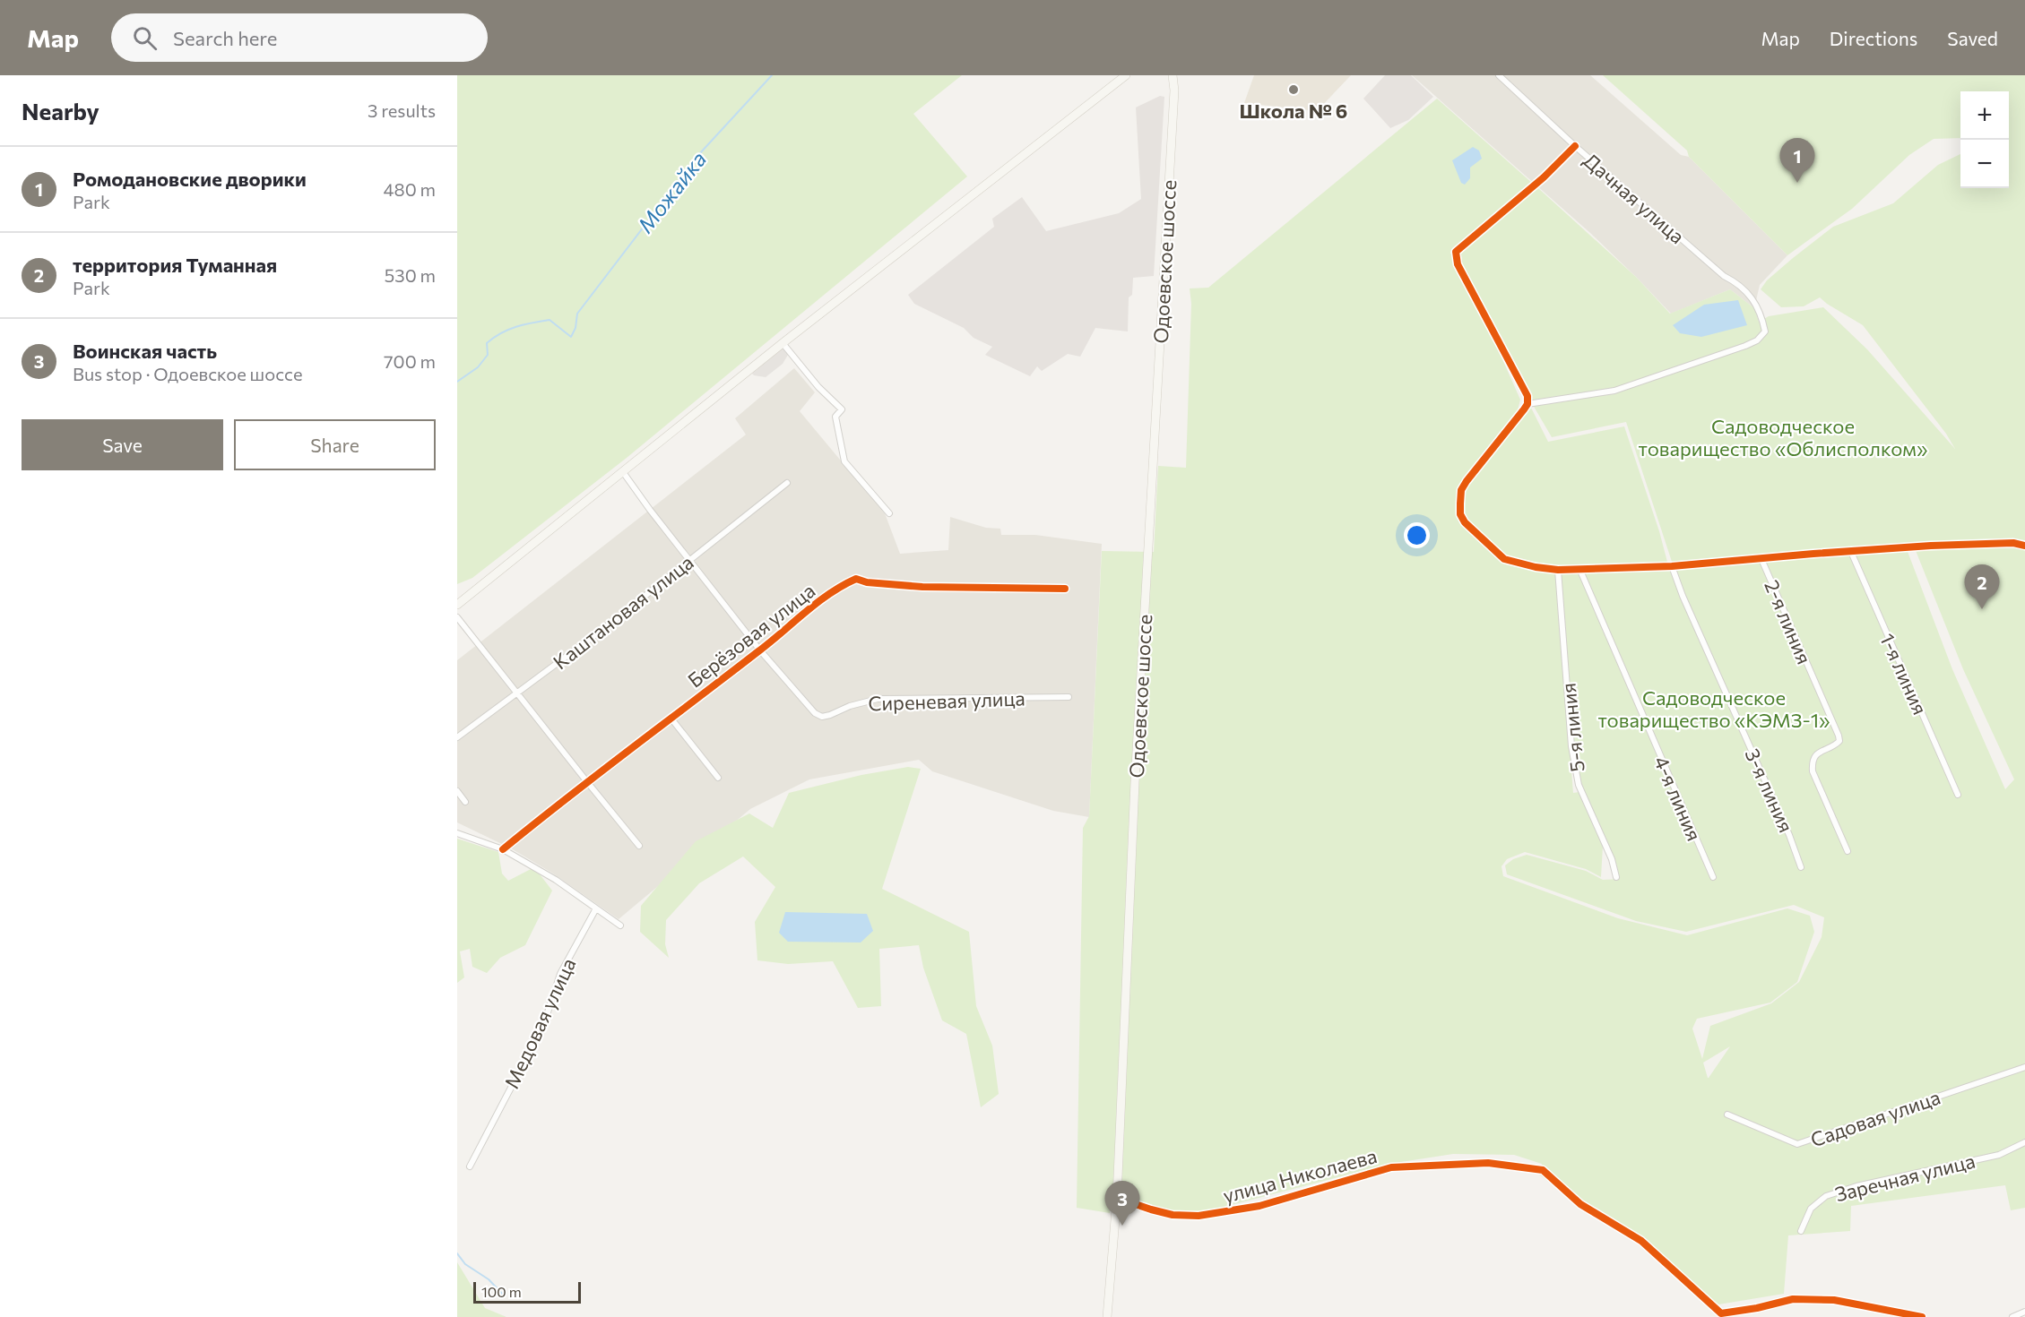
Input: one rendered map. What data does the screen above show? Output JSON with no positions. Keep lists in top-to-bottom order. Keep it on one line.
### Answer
{"streets":{"main road":["Одоевское шоссе"],"street":["Дачная улица","Каштановая улица","2-я линия","Берёзовая улица","1-я линия","Сиреневая улица","5-я линия","3-я линия","4-я линия","Медовая улица","Садовая улица","улица Николаева","Заречная улица"]},"crossings":[["Одоевское шоссе","улица Николаева"],["Каштановая улица","Сиреневая улица"],["Берёзовая улица","Сиреневая улица"]],"water":["Можайка"],"parks":["Садоводческое товарищество «Облисполком»","Садоводческое товарищество «КЭМЗ-1»"],"places":["Школа № 6"],"scale_bar":"100 m","page":{"header":"Map","search":"Search here","nav":["Map","Directions","Saved"],"heading":["Nearby","3 results"],"map_buttons":["+","−"],"pins":["1","2","3"],"list":[{"mark":"1","name":"Ромодановские дворики","note":"Park","value":"480 m"},{"mark":"2","name":"территория Туманная","note":"Park","value":"530 m"},{"mark":"3","name":"Воинская часть","note":"Bus stop · Одоевское шоссе","value":"700 m"}],"buttons":["Save","Share"],"scale":"100 m"}}
